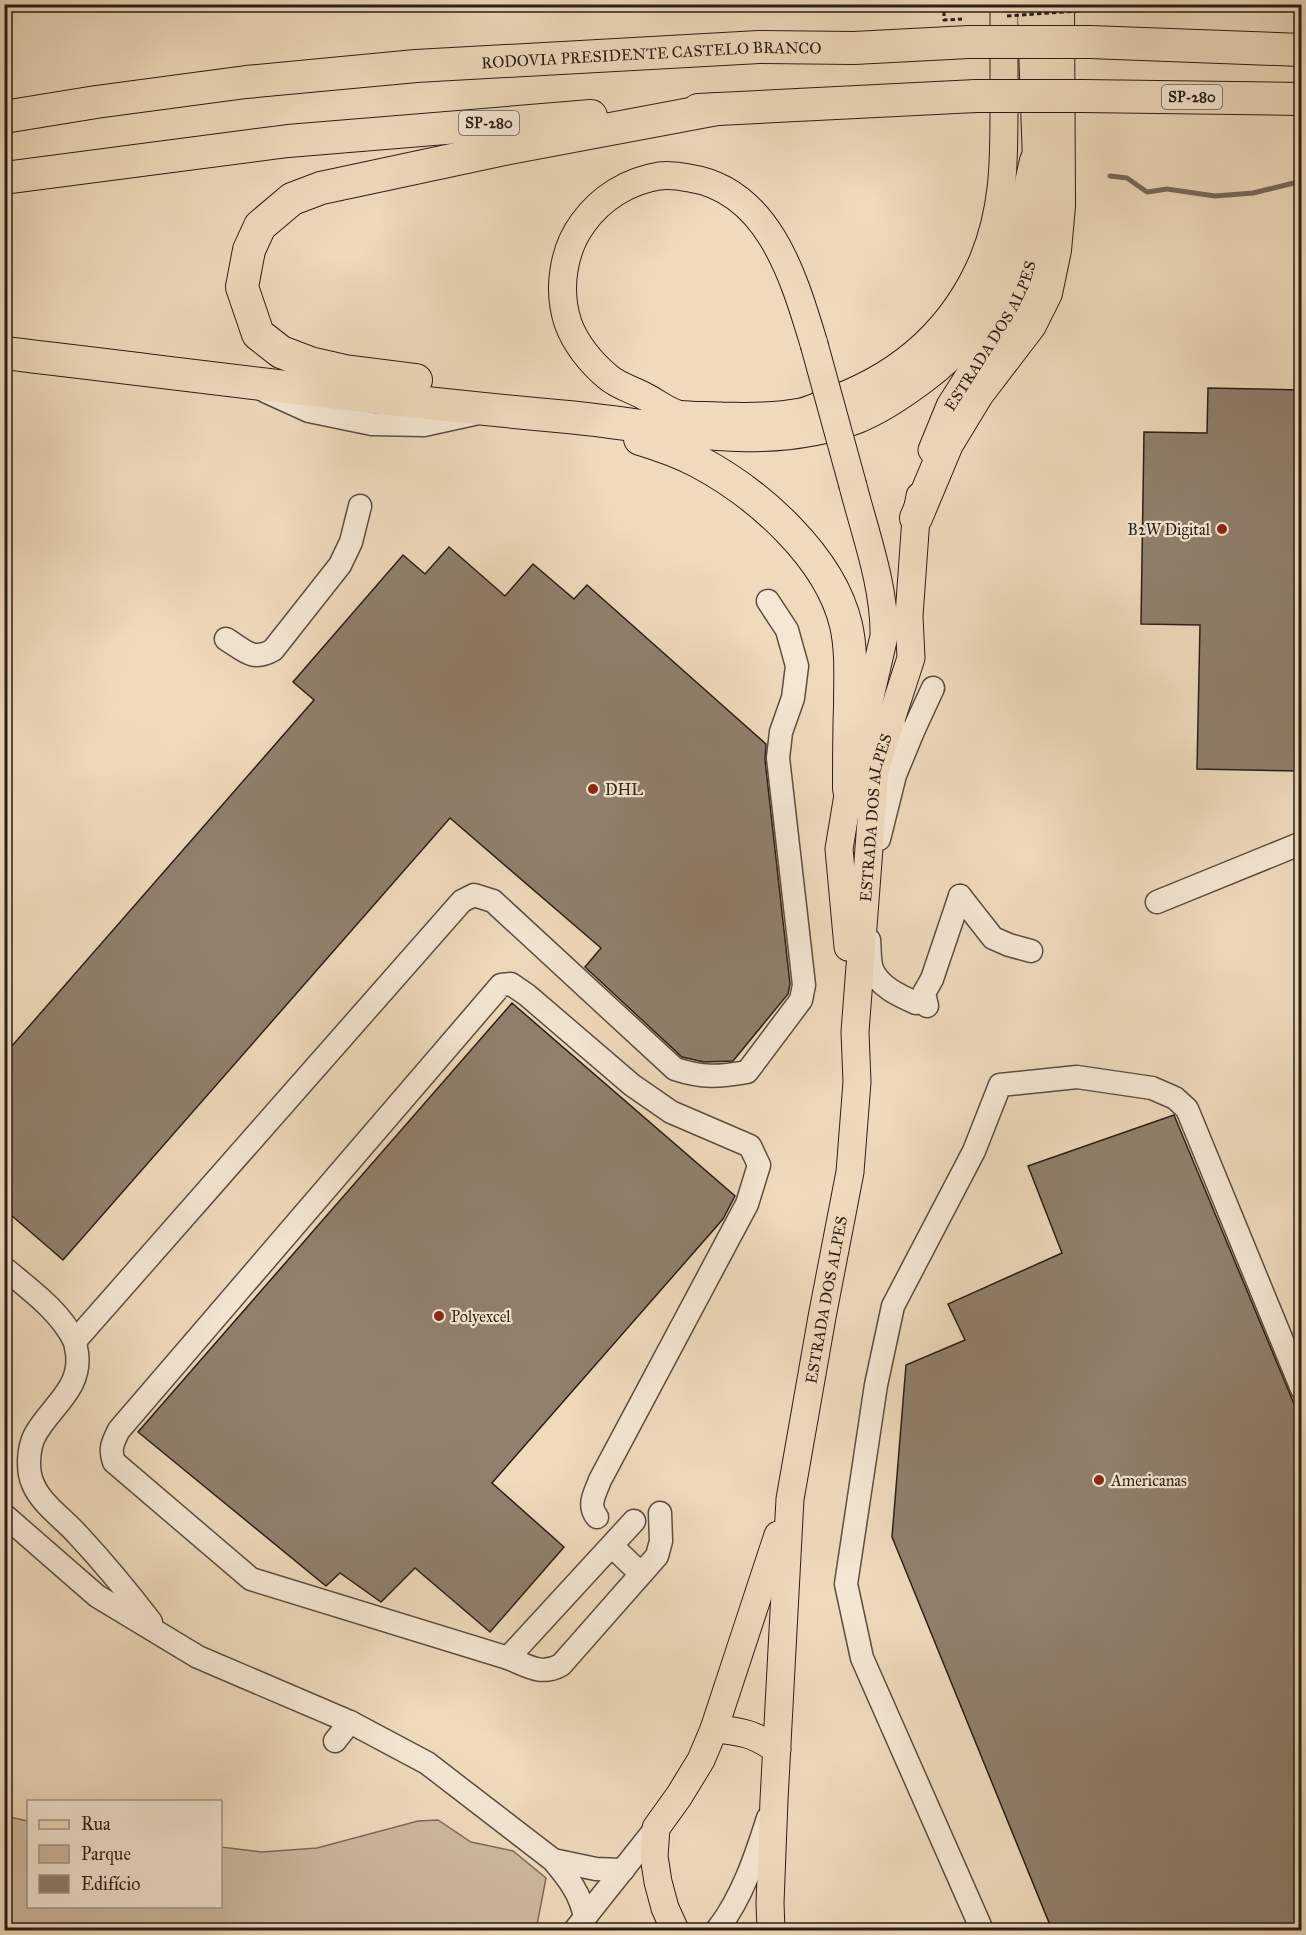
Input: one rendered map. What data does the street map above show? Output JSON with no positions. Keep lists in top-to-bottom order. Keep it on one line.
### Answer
{"streets":{"highway":["RODOVIA PRESIDENTE CASTELO BRANCO","SP-280"],"main road":["ESTRADA DOS ALPES"]},"places":["B2W Digital","DHL","Polyexcel","Americanas"],"legend":["Rua","Parque","Edifício"]}
